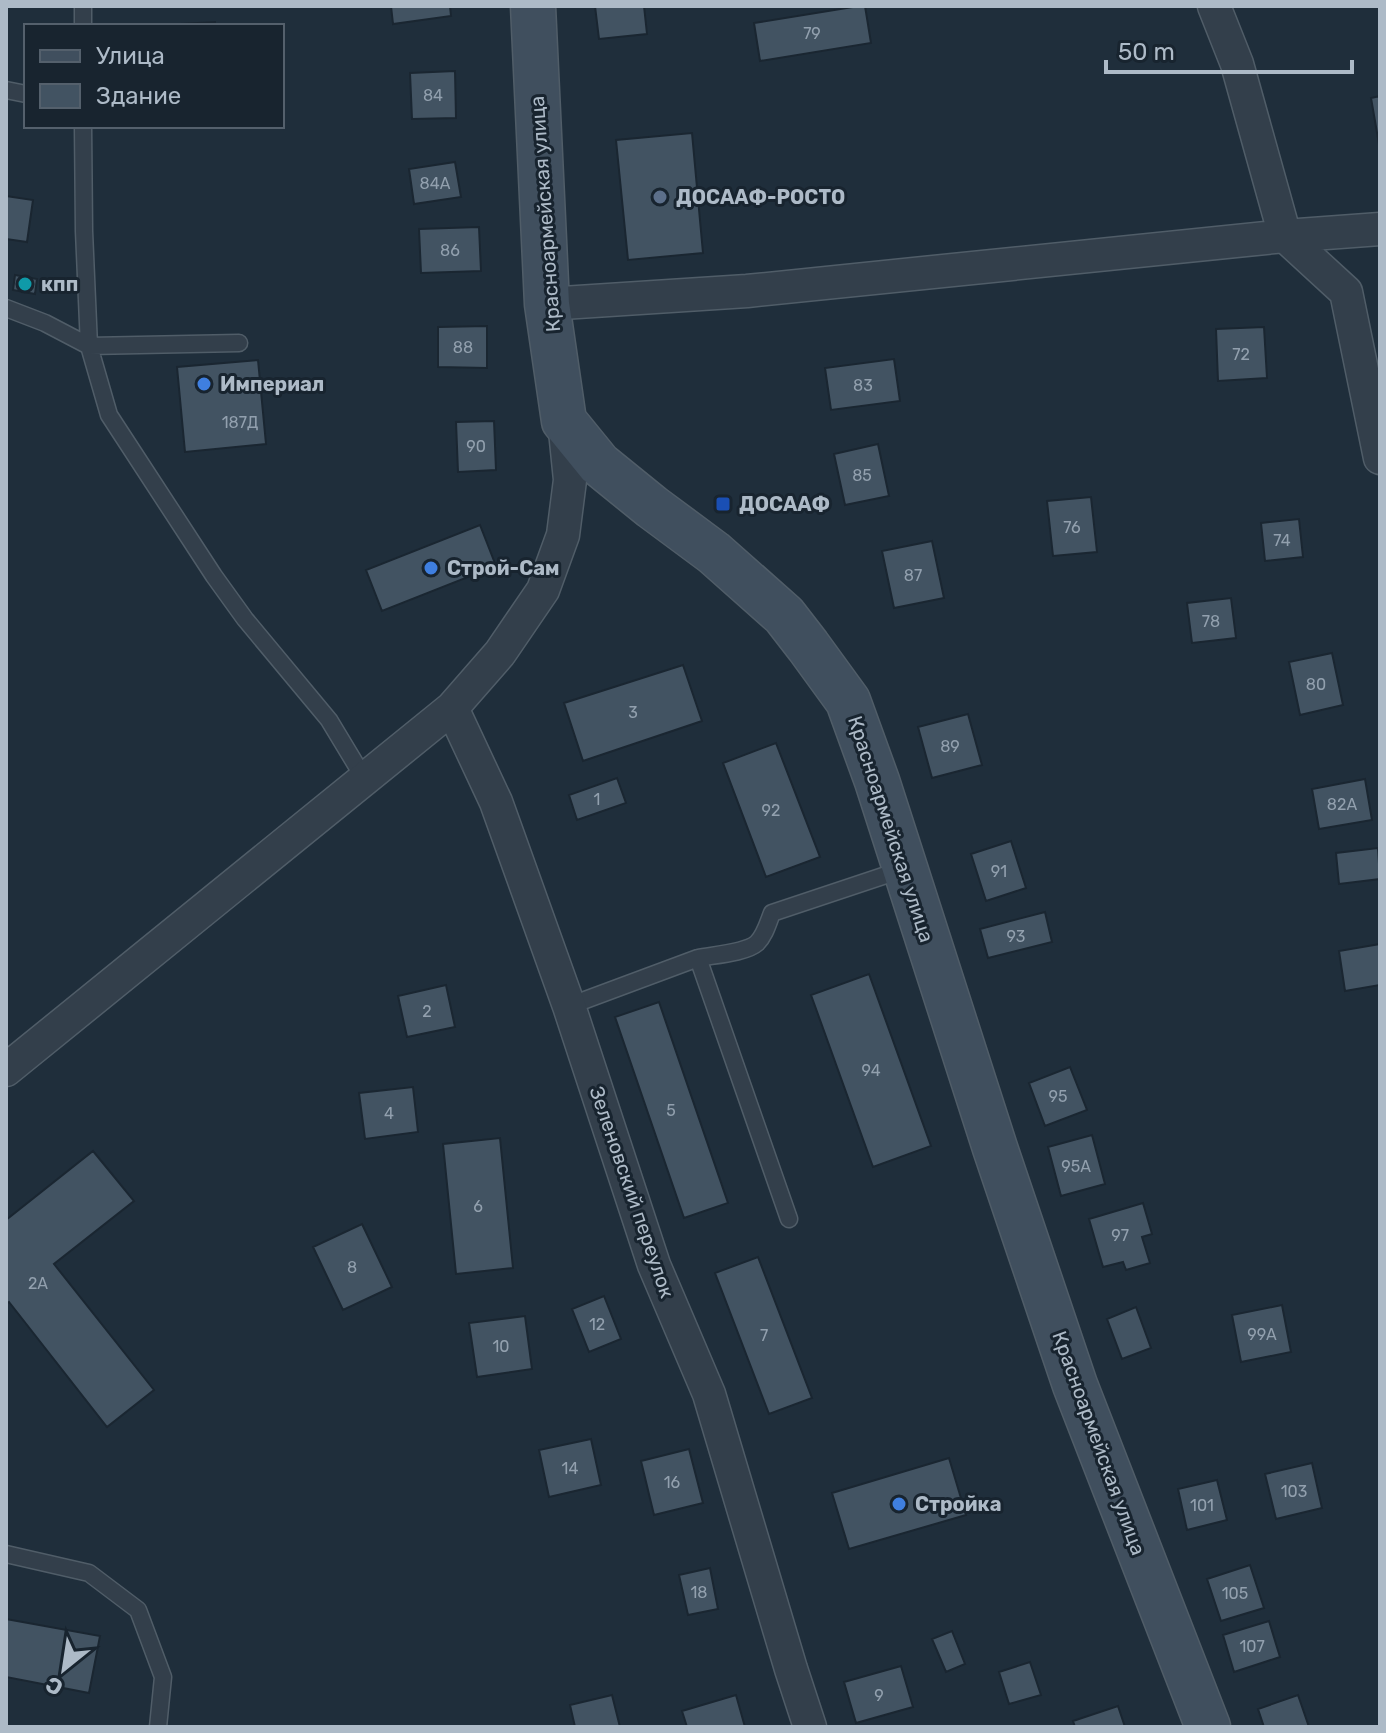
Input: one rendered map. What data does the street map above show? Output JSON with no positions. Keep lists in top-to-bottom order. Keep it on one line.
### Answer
{"streets":{"street":["Красноармейская улица","Зеленовский переулок"]},"places":{"other":["ДОСААФ-РОСТО","кпп","Империал","Строй-Сам","Стройка"],"transit":["ДОСААФ"]},"house_numbers":["79","84","84А","86","88","72","83","187Д","90","85","76","74","87","78","80","3","89","1","82А","92","91","93","2","94","95","5","4","95А","6","97","8","2А","12","99А","7","10","14","16","103","101","18","105","107","9"],"legend":["Улица","Здание"],"scale_bar":"50 m","north":"bottom left"}
